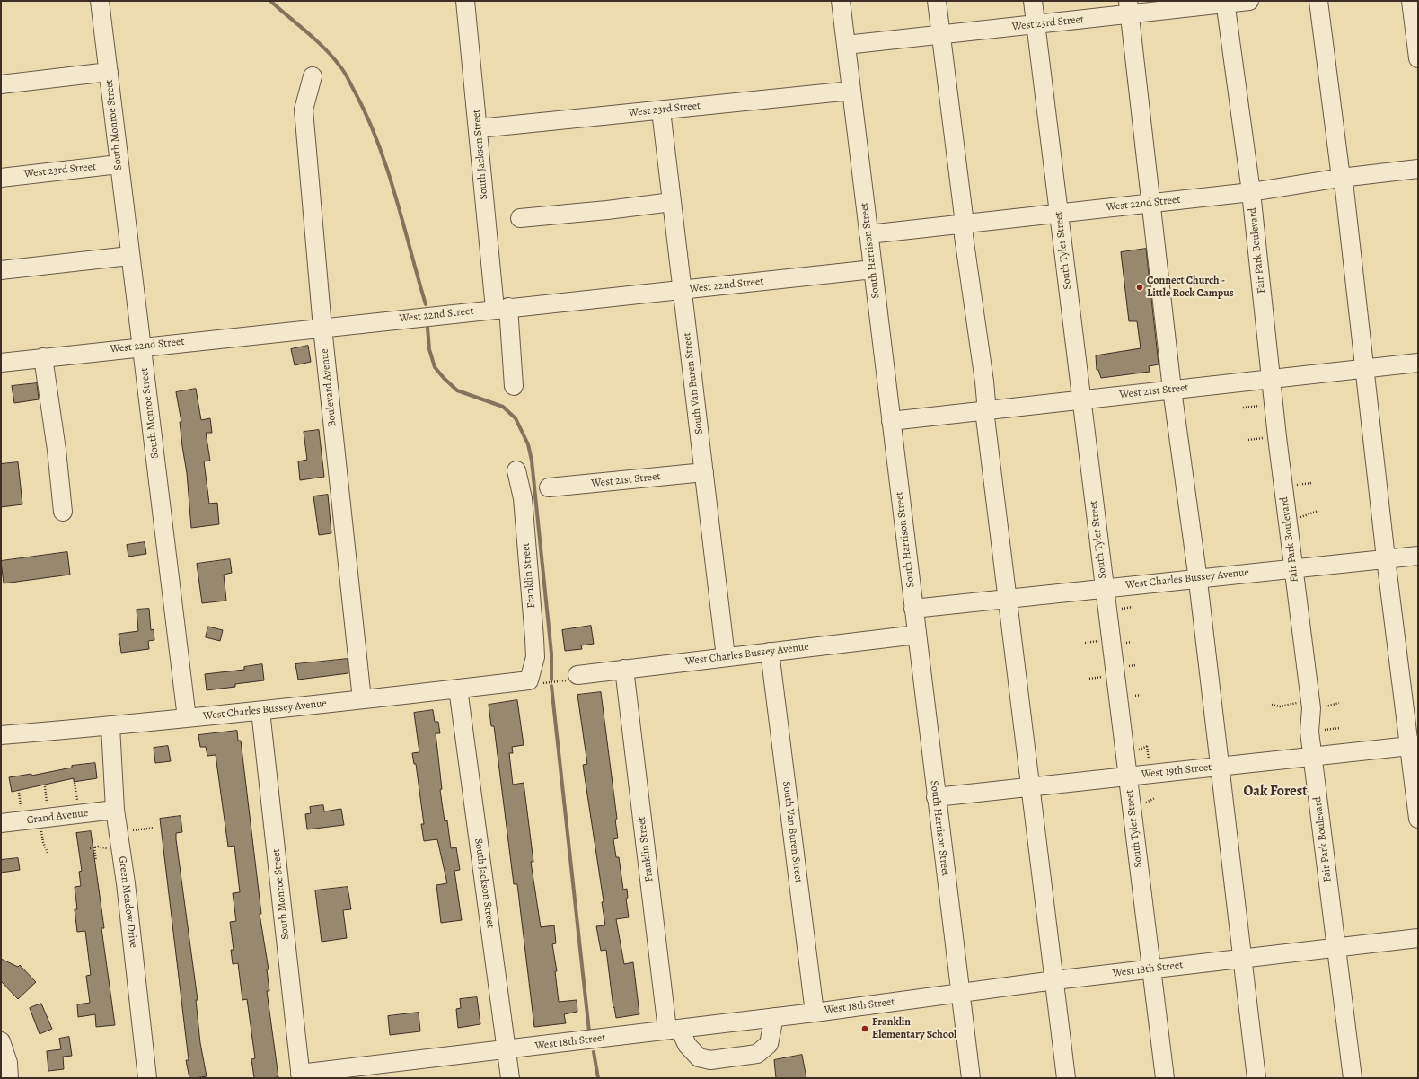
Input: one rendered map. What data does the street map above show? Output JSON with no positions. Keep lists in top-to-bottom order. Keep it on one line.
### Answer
{"streets":{"street":["West 23rd Street","South Monroe Street","South Jackson Street","West 22nd Street","South Harrison Street","South Tyler Street","Fair Park Boulevard","South Van Buren Street","Boulevard Avenue","West 21st Street","Franklin Street","West Charles Bussey Avenue","West 19th Street","Grand Avenue","Green Meadow Drive","West 18th Street"]},"crossings":[["West 23rd Street","South Monroe Street"],["West 23rd Street","South Jackson Street"],["West 23rd Street","South Harrison Street"],["West 23rd Street","South Tyler Street"],["West 23rd Street","Fair Park Boulevard"],["West 23rd Street","South Van Buren Street"],["South Monroe Street","West 22nd Street"],["South Monroe Street","West Charles Bussey Avenue"],["South Monroe Street","West 18th Street"],["South Jackson Street","West 22nd Street"],["South Jackson Street","West Charles Bussey Avenue"],["South Jackson Street","West 18th Street"],["West 22nd Street","South Harrison Street"],["West 22nd Street","South Tyler Street"],["West 22nd Street","Fair Park Boulevard"],["West 22nd Street","South Van Buren Street"],["West 22nd Street","Boulevard Avenue"],["South Harrison Street","West 21st Street"],["South Harrison Street","West Charles Bussey Avenue"],["South Harrison Street","West 19th Street"],["South Harrison Street","West 18th Street"],["South Tyler Street","West 21st Street"],["South Tyler Street","West Charles Bussey Avenue"],["South Tyler Street","West 19th Street"],["South Tyler Street","West 18th Street"],["Fair Park Boulevard","West 21st Street"],["Fair Park Boulevard","West Charles Bussey Avenue"],["Fair Park Boulevard","West 19th Street"],["Fair Park Boulevard","West 18th Street"],["South Van Buren Street","West 21st Street"],["South Van Buren Street","West Charles Bussey Avenue"],["South Van Buren Street","West 18th Street"],["Boulevard Avenue","West Charles Bussey Avenue"],["Franklin Street","West Charles Bussey Avenue"],["Franklin Street","West 18th Street"],["West Charles Bussey Avenue","Green Meadow Drive"],["Grand Avenue","Green Meadow Drive"]],"districts":["Oak Forest"],"places":["Connect Church - Little Rock Campus","Franklin Elementary School"]}
